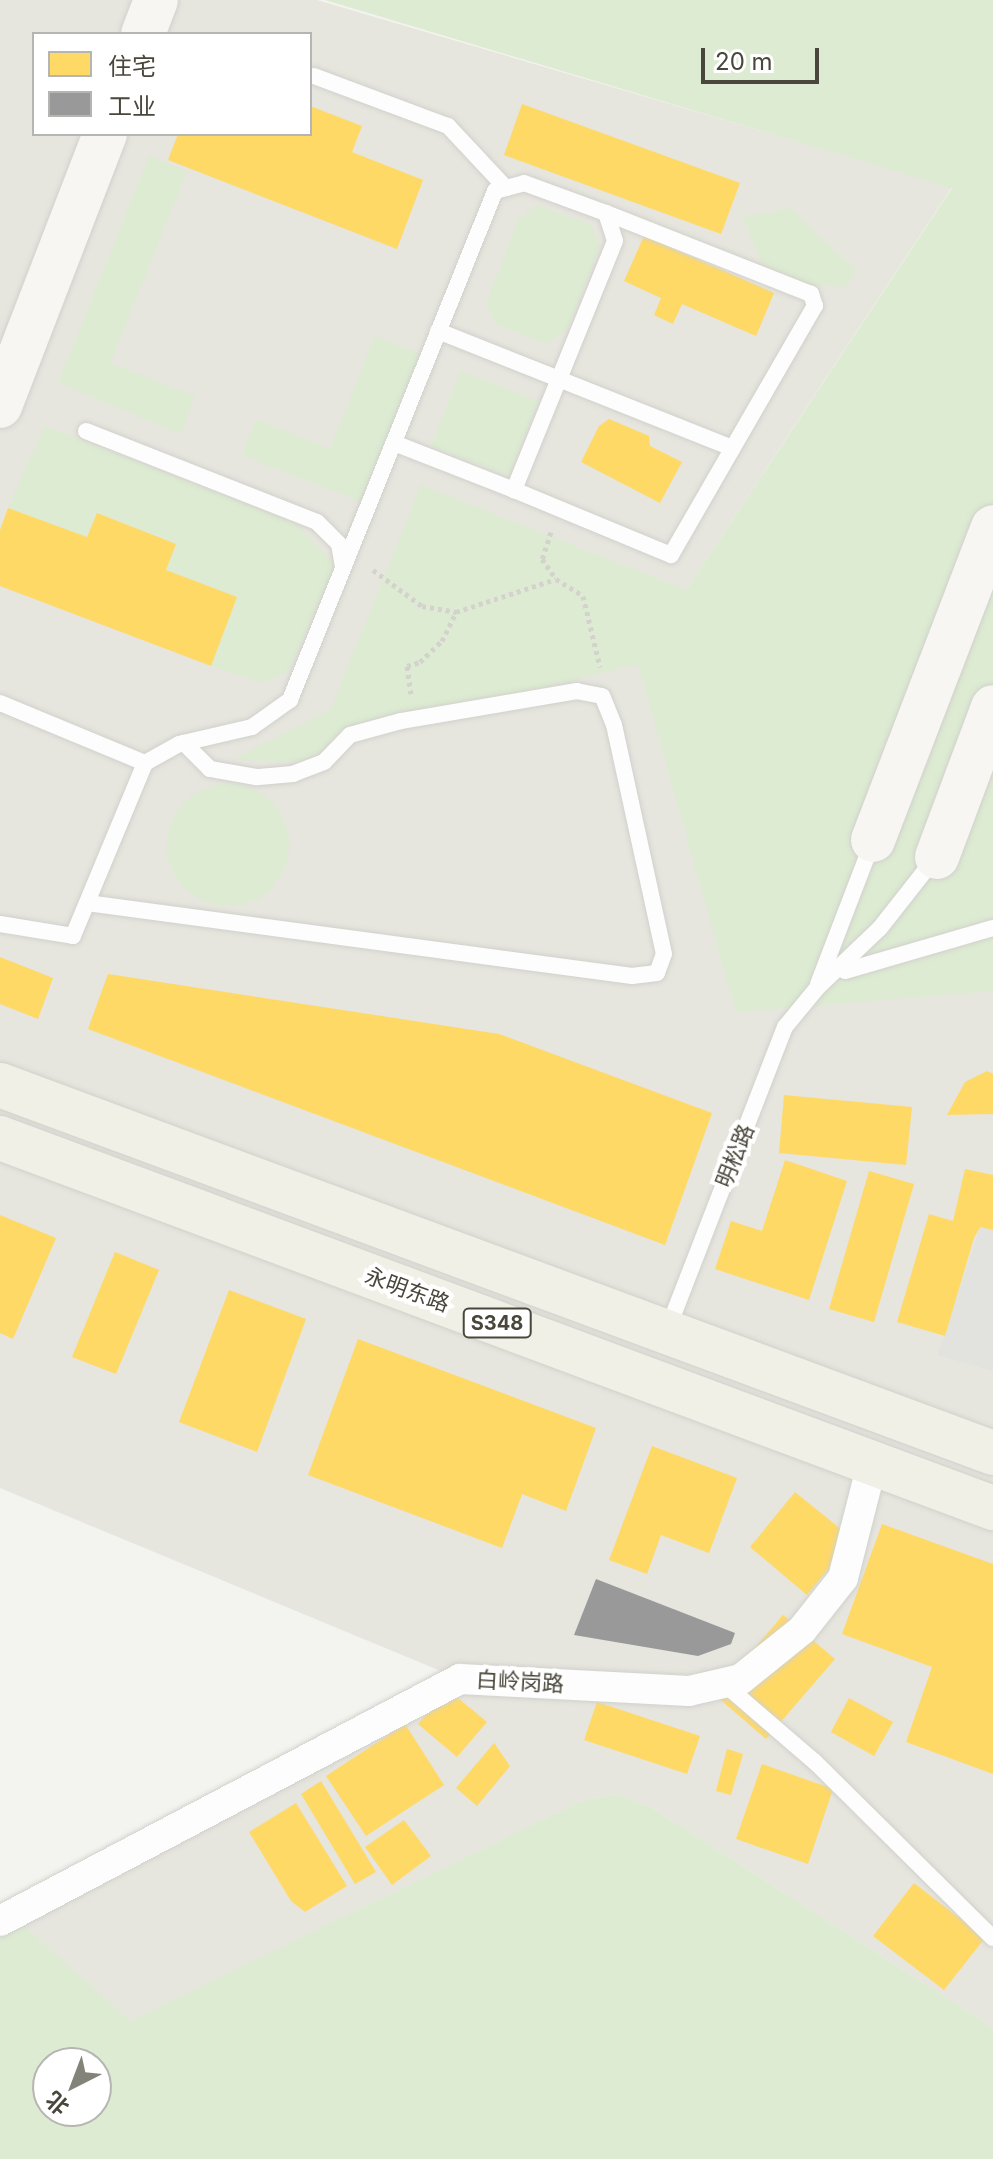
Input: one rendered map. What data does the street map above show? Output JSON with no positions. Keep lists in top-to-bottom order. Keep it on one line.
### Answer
{"streets":{"main road":["永明东路","S348"],"street":["白岭岗路"],"lane":["明松路"]},"crossings":[["明松路","S348"],["永明东路","白岭岗路"]],"legend":["住宅","工业"],"scale_bar":"20 m","north":"bottom left"}
